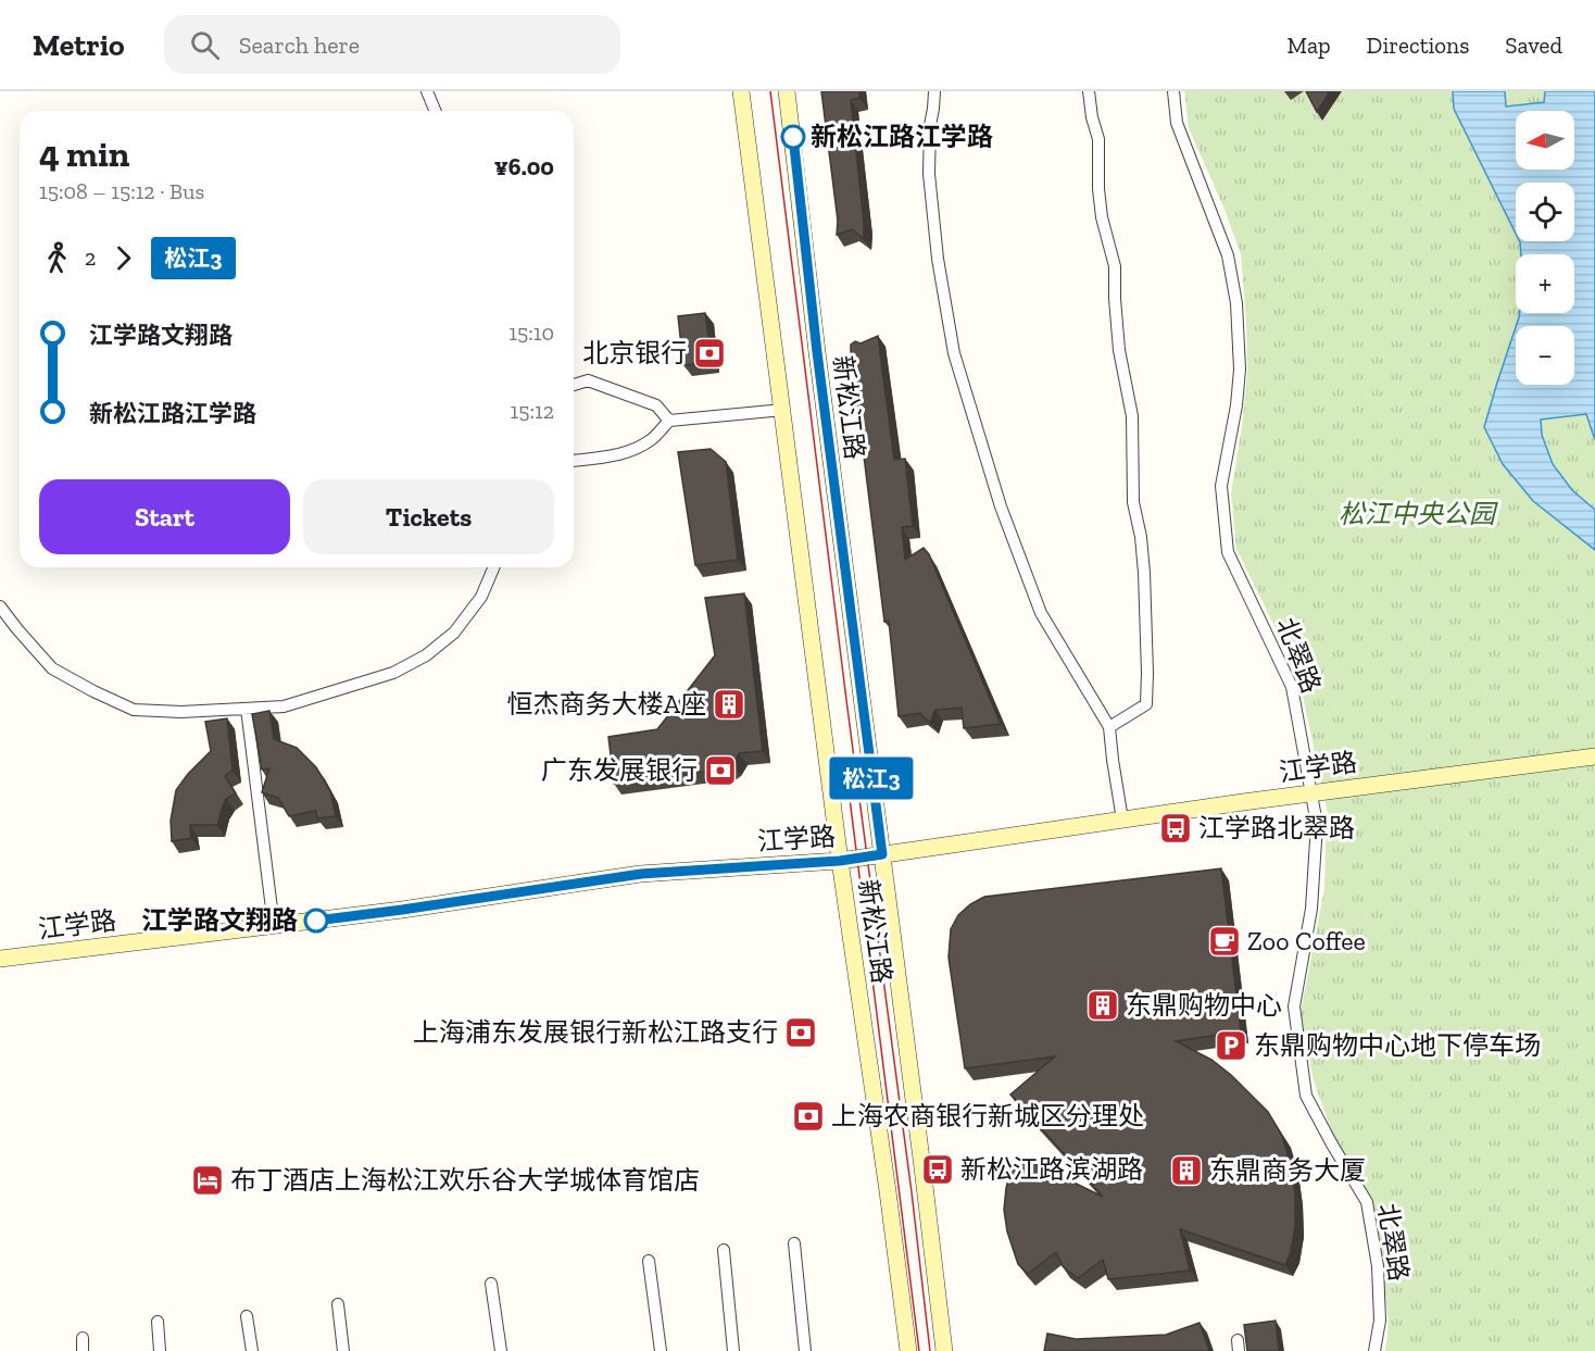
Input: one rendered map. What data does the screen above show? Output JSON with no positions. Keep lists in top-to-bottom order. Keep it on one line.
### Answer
{"streets":{"main road":["新松江路","江学路"],"street":["北翠路"]},"crossings":[["新松江路","江学路"],["北翠路","江学路"]],"parks":["松江中央公园"],"places":{"other":["新松江路江学路","江学路文翔路"],"bank":["北京银行","广东发展银行","上海浦东发展银行新松江路支行","上海农商银行新城区分理处"],"building":["恒杰商务大楼A座","东鼎购物中心","东鼎商务大厦"],"bus stop":["江学路北翠路","新松江路滨湖路"],"cafe":["Zoo Coffee"],"parking":["东鼎购物中心地下停车场"],"hotel":["布丁酒店上海松江欢乐谷大学城体育馆店"]},"lines":["bus line 松江3"],"north":"left","page":{"header":"Metrio","search":"Search here","nav":["Map","Directions","Saved"],"on_map":"松江3","map_buttons":["+","−"],"heading":["4 min","15:08 – 15:12 · Bus","¥6.00"],"legs":["2","松江3"],"list":[{"name":"江学路文翔路","value":"15:10"},{"name":"新松江路江学路","value":"15:12"}],"buttons":["Start","Tickets"]}}
